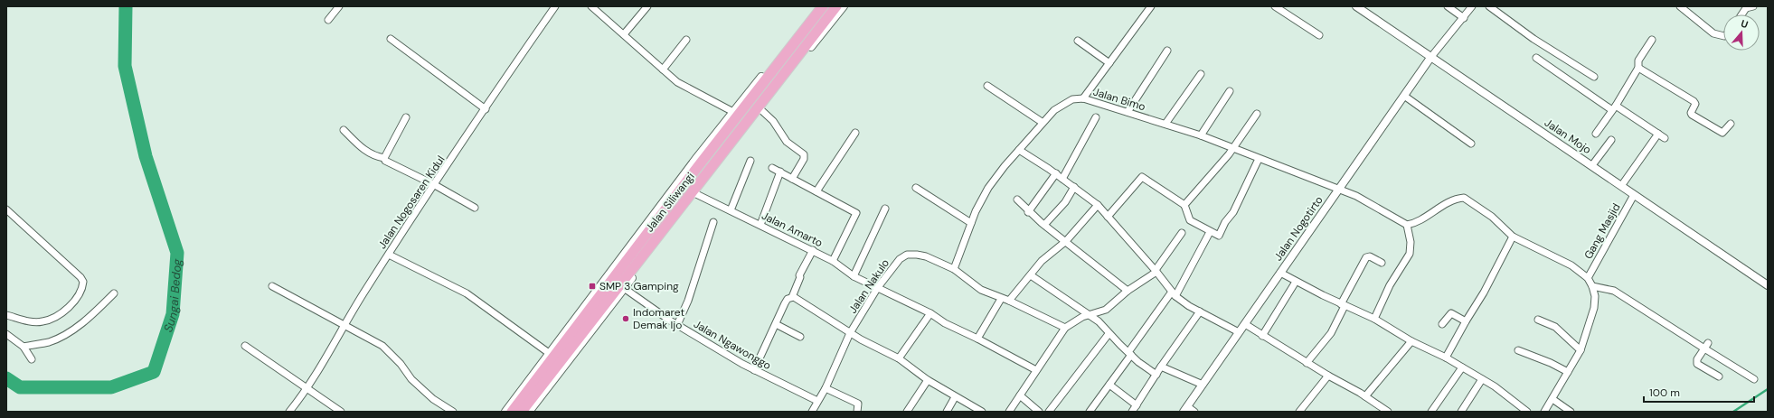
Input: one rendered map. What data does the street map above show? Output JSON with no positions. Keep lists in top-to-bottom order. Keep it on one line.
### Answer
{"streets":{"highway":["Jalan Siliwangi"],"street":["Jalan Bimo","Jalan Mojo","Jalan Nogosaren Kidul","Jalan Nogotirto","Jalan Amarto","Gang Masjid","Jalan Nakulo","Jalan Ngawonggo"]},"crossings":[["Jalan Bimo","Jalan Nogotirto"],["Jalan Bimo","Jalan Nakulo"],["Jalan Mojo","Jalan Nogotirto"],["Jalan Mojo","Gang Masjid"],["Jalan Amarto","Jalan Nakulo"],["Jalan Nakulo","Jalan Ngawonggo"]],"water":["Sungai Bedog"],"places":{"transit":["SMP 3 Gamping"],"other":["Indomaret Demak Ijo"]},"scale_bar":"100 m","north":"top"}
